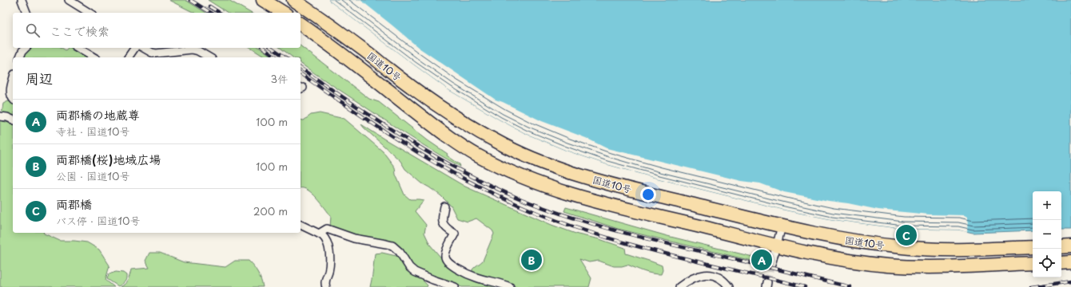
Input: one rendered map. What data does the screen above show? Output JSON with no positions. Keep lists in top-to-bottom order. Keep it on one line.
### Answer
{"streets":{"highway":["国道10号"]},"page":{"search":"ここで検索","heading":["周辺","3件"],"list":[{"mark":"A","name":"両郡橋の地蔵尊","note":"寺社 · 国道10号","value":"100 m"},{"mark":"B","name":"両郡橋(桜)地域広場","note":"公園 · 国道10号","value":"100 m"},{"mark":"C","name":"両郡橋","note":"バス停 · 国道10号","value":"200 m"}],"map_buttons":["+","−"],"pins":["C","A","B"]}}
